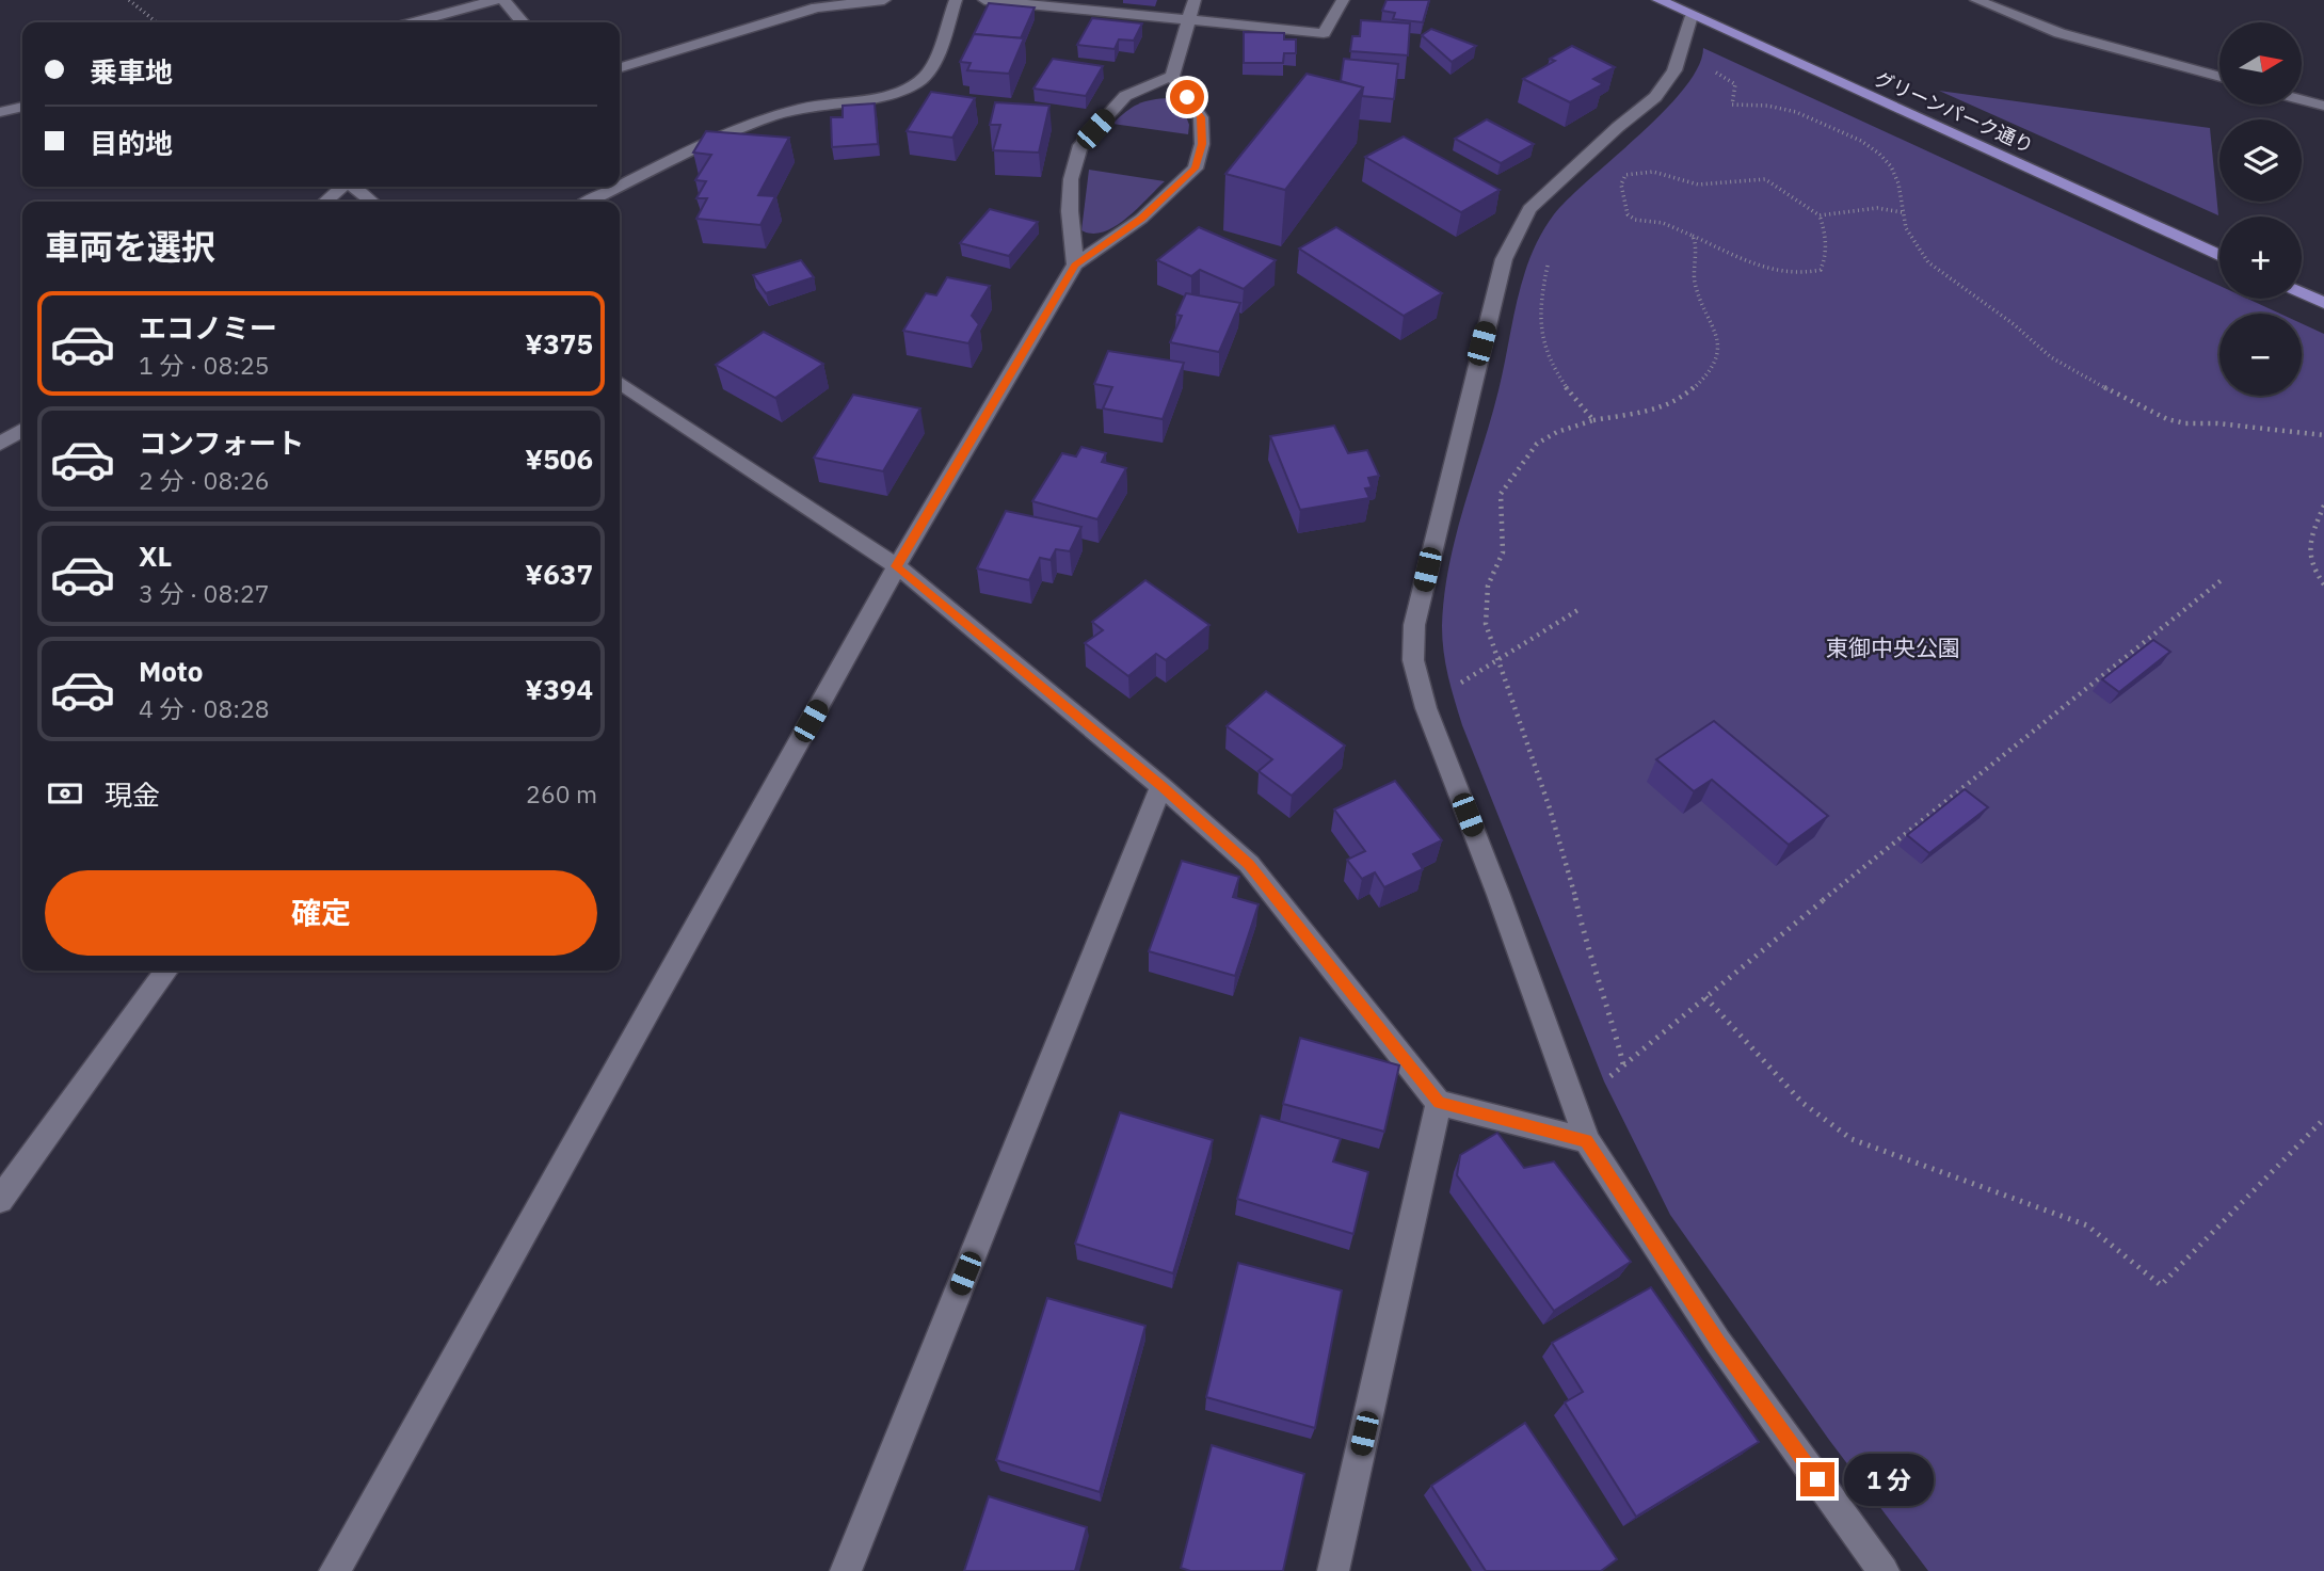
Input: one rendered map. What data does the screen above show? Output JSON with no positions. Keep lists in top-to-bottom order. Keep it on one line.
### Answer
{"streets":{"main road":["グリーンパーク通り"]},"parks":["東御中央公園"],"north":"right","page":{"map_buttons":["+","−"],"banner":["乗車地","目的地"],"heading":"車両を選択","list":[{"name":"エコノミー","note":"1 分 · 08:25","value":"¥375"},{"name":"コンフォート","note":"2 分 · 08:26","value":"¥506"},{"name":"XL","note":"3 分 · 08:27","value":"¥637"},{"name":"Moto","note":"4 分 · 08:28","value":"¥394"}],"pay":["現金","260 m"],"buttons":"確定","bubble":"1 分"}}
